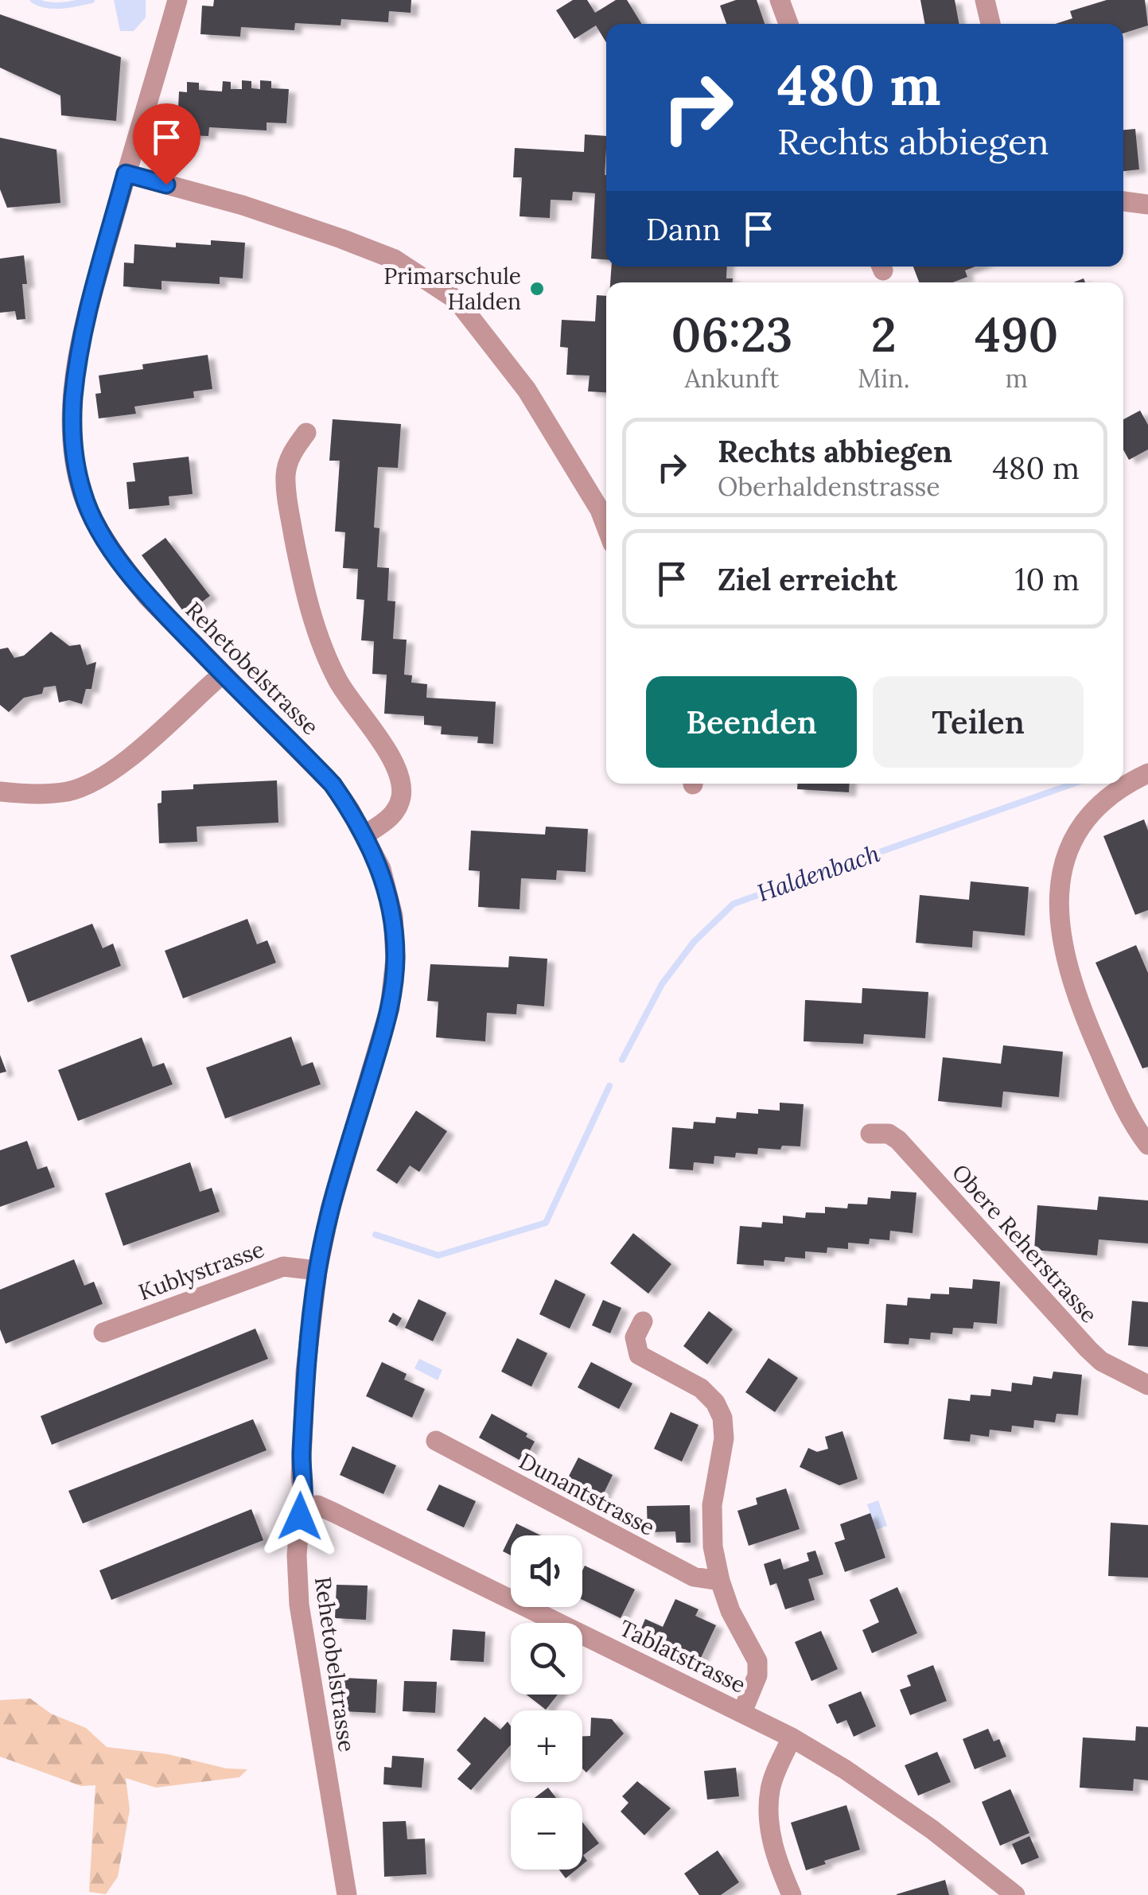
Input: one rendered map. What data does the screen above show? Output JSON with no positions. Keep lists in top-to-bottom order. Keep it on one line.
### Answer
{"streets":{"street":["Rehetobelstrasse","Obere Reherstrasse","Kublystrasse","Dunantstrasse","Tablatstrasse"]},"crossings":[["Rehetobelstrasse","Kublystrasse"],["Rehetobelstrasse","Tablatstrasse"]],"water":["Haldenbach"],"places":["Primarschule Halden"],"page":{"turn":["480 m","Rechts abbiegen"],"then":"Dann","eta":["06:23","Ankunft","2","Min.","490","m"],"list":[{"name":"Rechts abbiegen","note":"Oberhaldenstrasse","value":"480 m"},{"name":"Ziel erreicht","value":"10 m"}],"buttons":["Beenden","Teilen"],"map_buttons":["+","−"]}}
